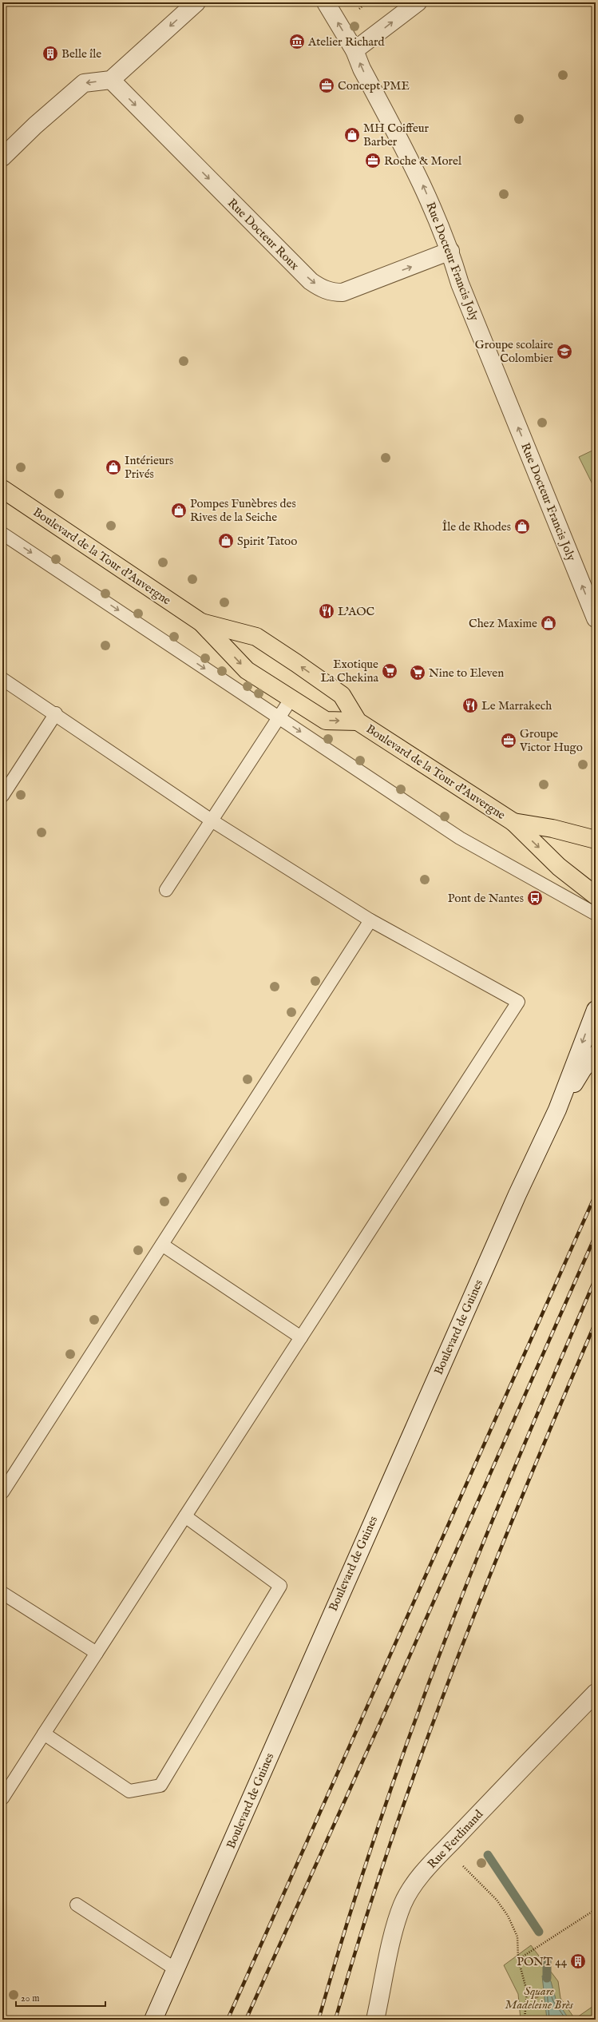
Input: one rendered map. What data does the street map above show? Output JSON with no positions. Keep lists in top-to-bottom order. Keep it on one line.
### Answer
{"streets":{"main road":["Boulevard de la Tour d'Auvergne"],"street":["Rue Docteur Roux","Rue Docteur Francis Joly","Boulevard de Guines","Rue Ferdinand"]},"crossings":[["Rue Docteur Roux","Rue Docteur Francis Joly"]],"one_way":["Rue Docteur Roux","Rue Docteur Francis Joly"],"parks":["Square Madeleine Brès"],"places":{"museum":["Atelier Richard"],"building":["Belle île","PONT 44"],"office":["Concept PME","Roche & Morel","Groupe Victor Hugo"],"shop":["MH Coiffeur Barber","Intérieurs Privés","Pompes Funèbres des Rives de la Seiche","Île de Rhodes","Spirit Tatoo","Chez Maxime"],"school or university":["Groupe scolaire Colombier"],"restaurant":["L'AOC","Le Marrakech"],"supermarket":["Exotique La Chekina","Nine to Eleven"],"bus stop":["Pont de Nantes"]},"scale_bar":"20 m"}
